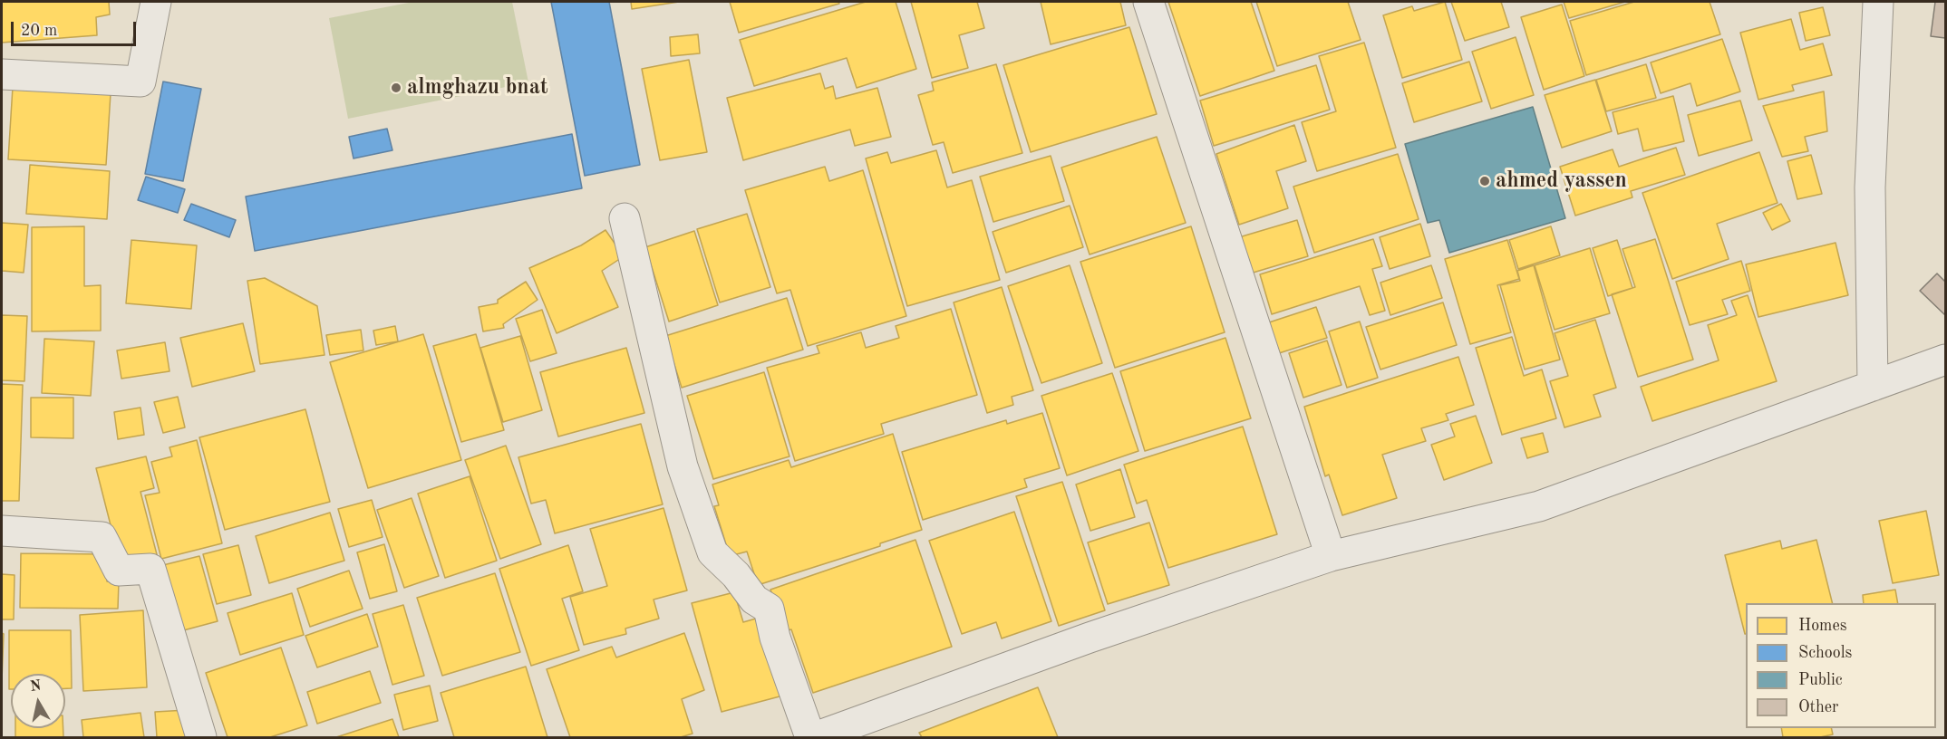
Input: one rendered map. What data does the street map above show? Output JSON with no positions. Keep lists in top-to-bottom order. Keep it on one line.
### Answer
{"places":["almghazu bnat","ahmed yassen"],"legend":["Homes","Schools","Public","Other"],"scale_bar":"20 m","north":"top"}
